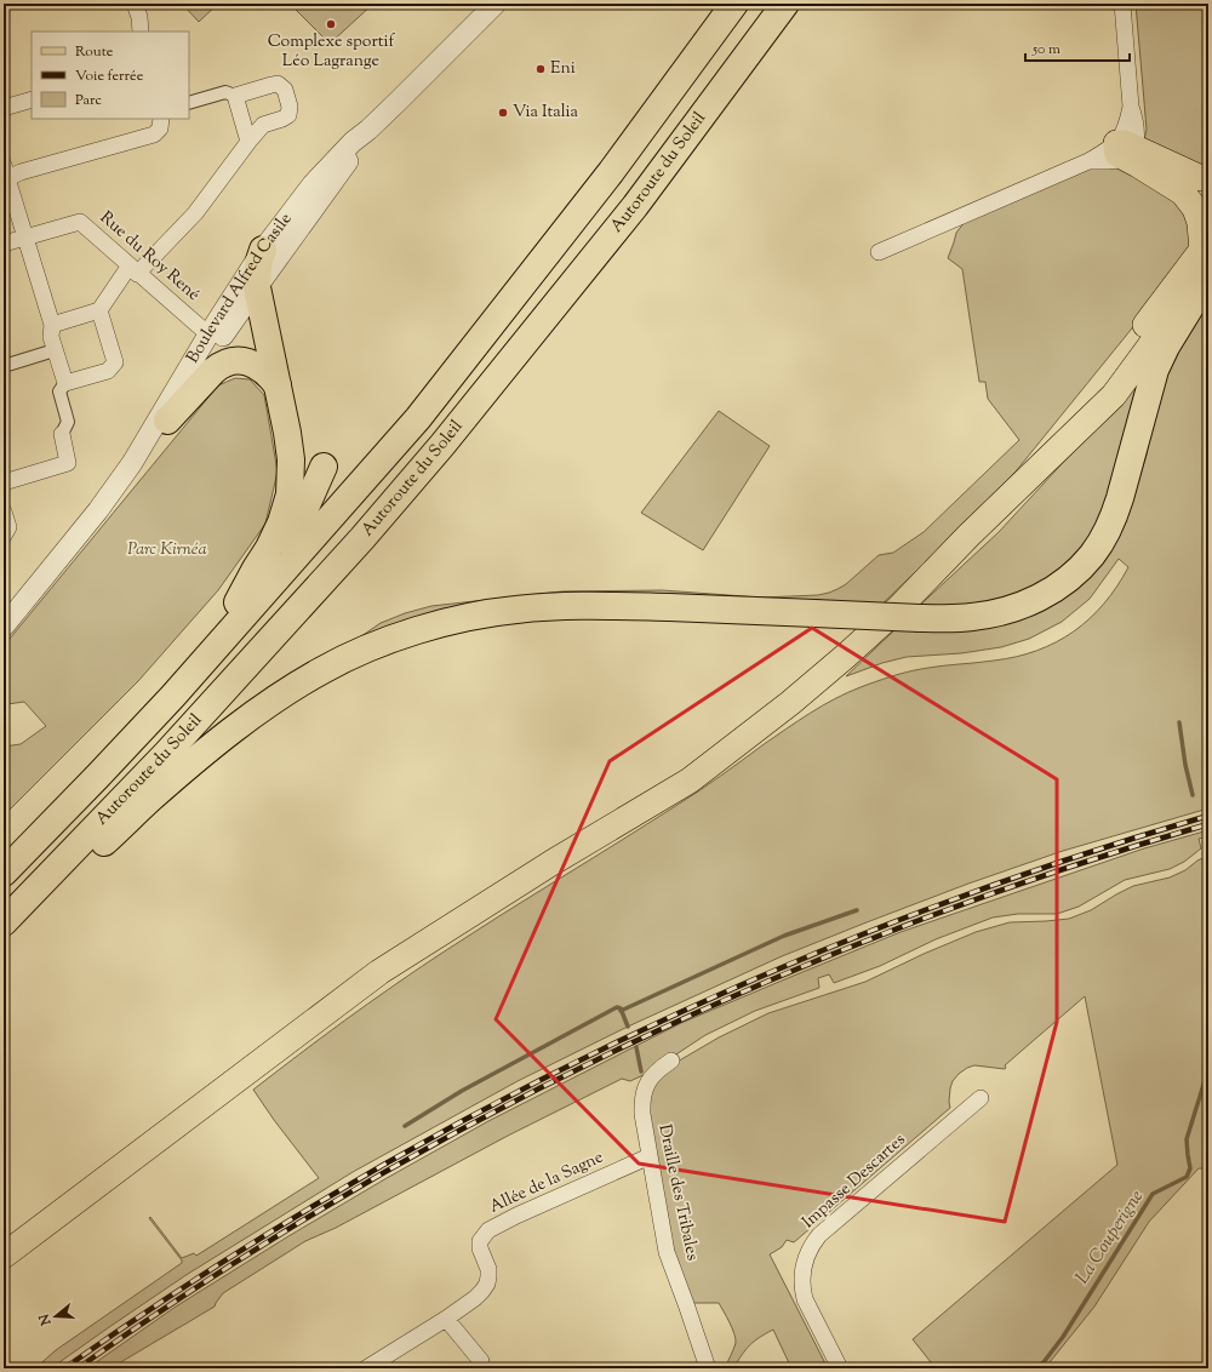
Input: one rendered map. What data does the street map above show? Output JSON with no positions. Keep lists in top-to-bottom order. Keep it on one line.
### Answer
{"streets":{"highway":["Autoroute du Soleil"],"street":["Rue du Roy René","Boulevard Alfred Casile","Impasse Descartes","Allée de la Sagne","Draille des Tribales"]},"crossings":[["Rue du Roy René","Boulevard Alfred Casile"],["Allée de la Sagne","Draille des Tribales"]],"water":["La Couperigne"],"parks":["Parc Kirnéa"],"places":["Complexe sportif Léo Lagrange","Eni","Via Italia"],"legend":["Route","Voie ferrée","Parc"],"scale_bar":"50 m","north":"left"}
